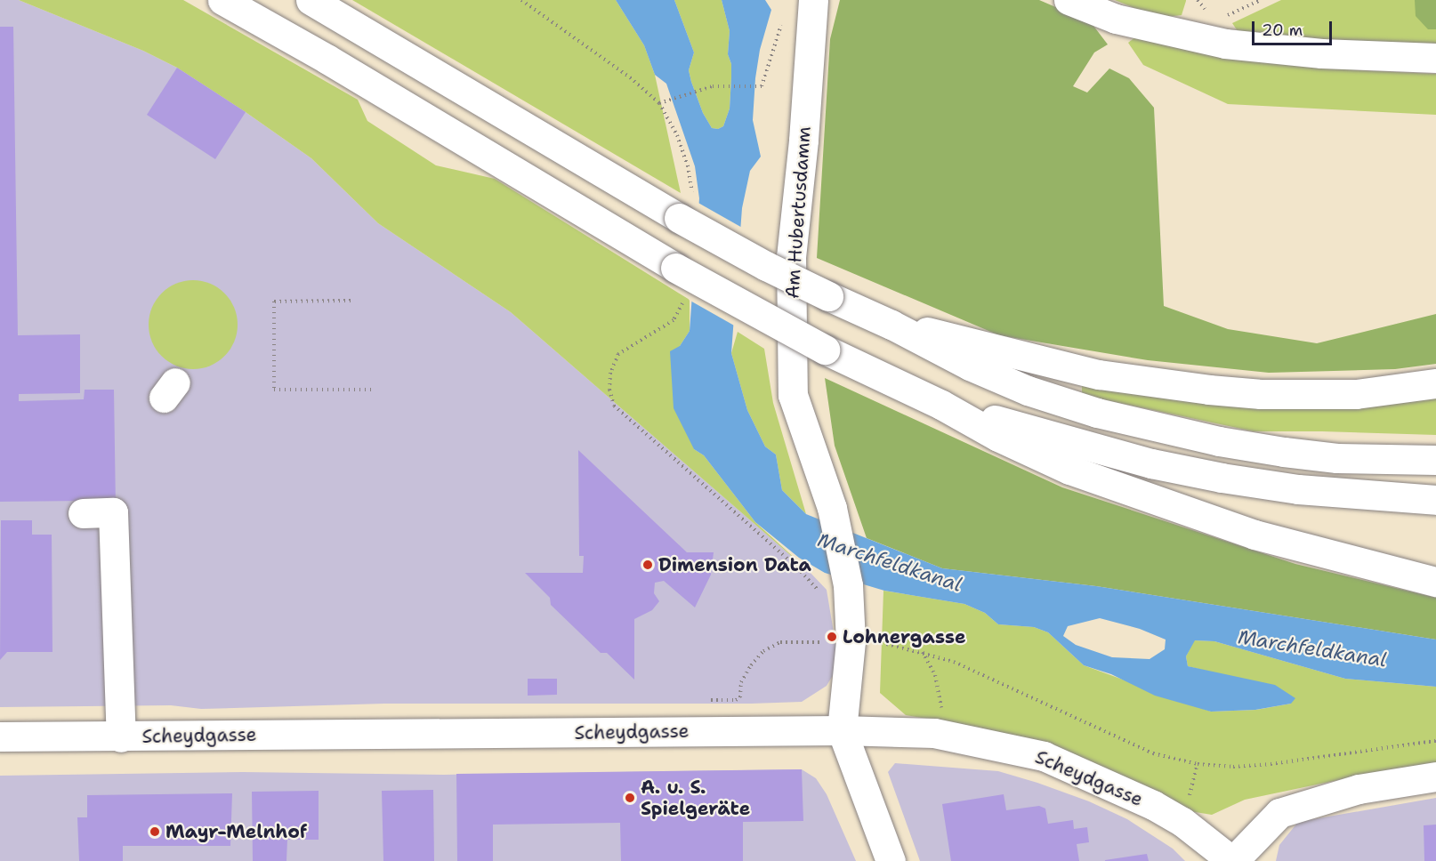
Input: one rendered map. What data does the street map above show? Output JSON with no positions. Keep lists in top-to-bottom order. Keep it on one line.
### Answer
{"streets":{"main road":["Am Hubertusdamm","Scheydgasse"]},"crossings":[["Am Hubertusdamm","Scheydgasse"]],"water":["Marchfeldkanal"],"places":["Dimension Data","Lohnergasse","A. u. S. Spielgeräte","Mayr-Melnhof"],"scale_bar":"20 m"}
